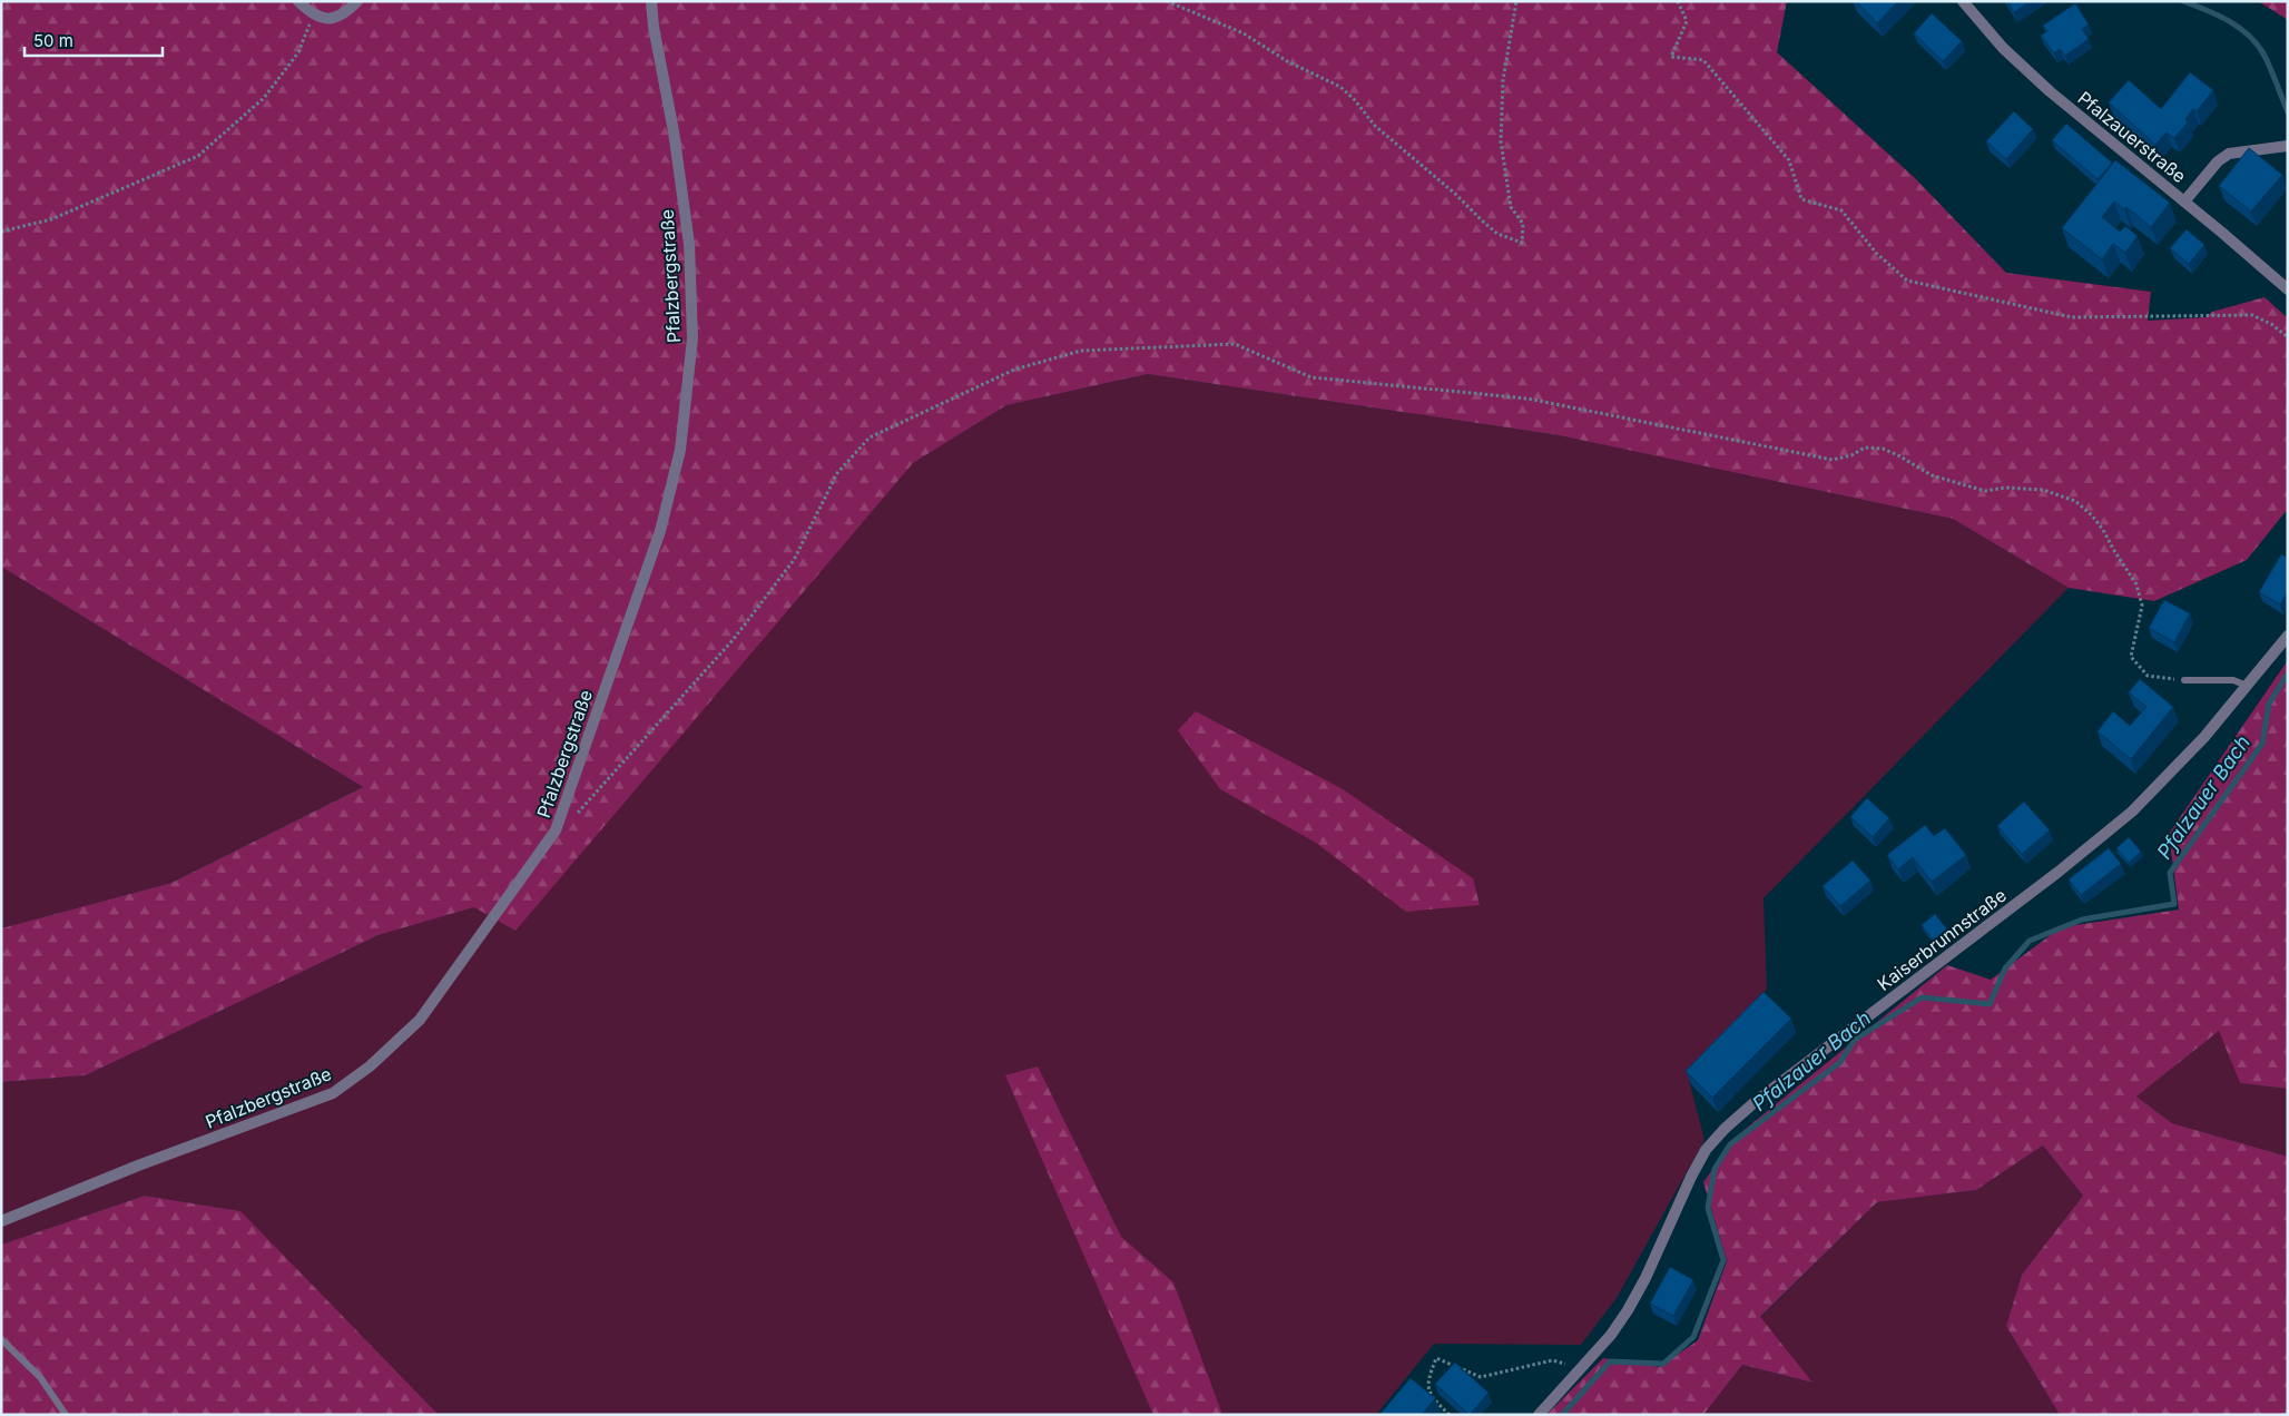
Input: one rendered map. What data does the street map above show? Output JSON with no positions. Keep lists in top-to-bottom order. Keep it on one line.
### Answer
{"streets":{"street":["Pfalzauerstraße","Pfalzbergstraße","Kaiserbrunnstraße"]},"water":["Pfalzauer Bach"],"scale_bar":"50 m"}
